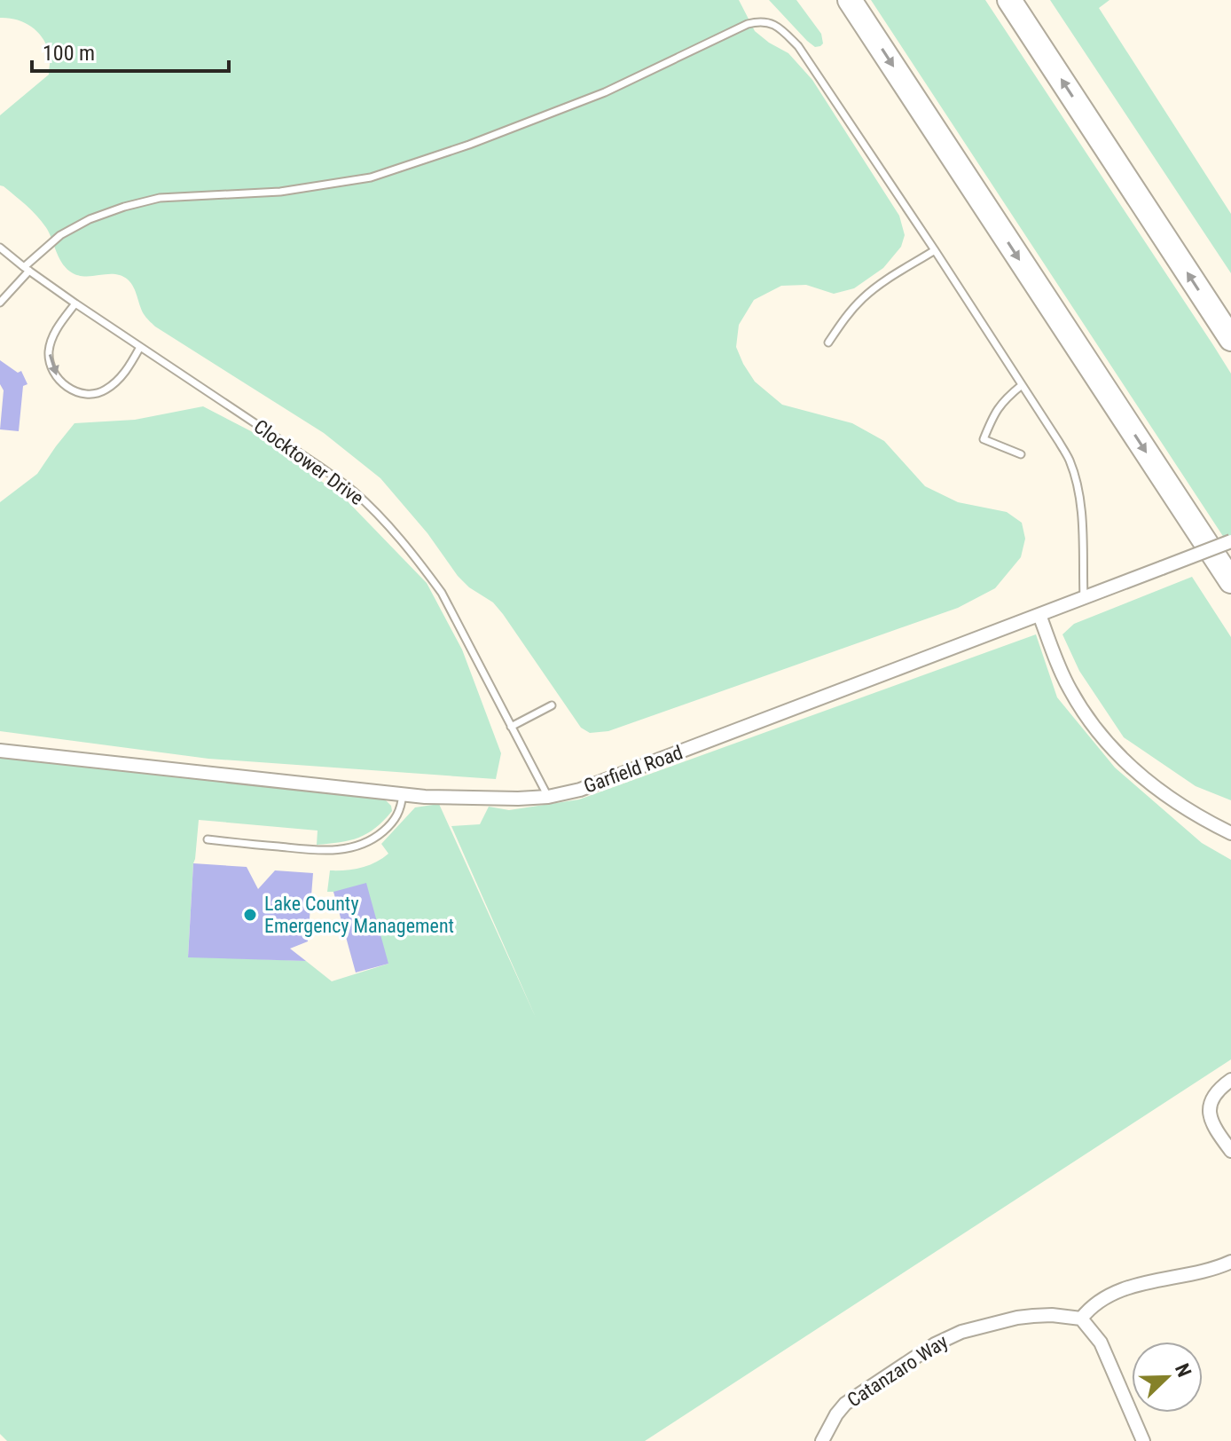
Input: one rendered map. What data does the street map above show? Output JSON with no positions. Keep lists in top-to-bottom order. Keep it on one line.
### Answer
{"streets":{"street":["Garfield Road","Catanzaro Way"],"lane":["Clocktower Drive"]},"crossings":[["Clocktower Drive","Garfield Road"]],"places":["Lake County Emergency Management"],"scale_bar":"100 m","north":"top right"}
